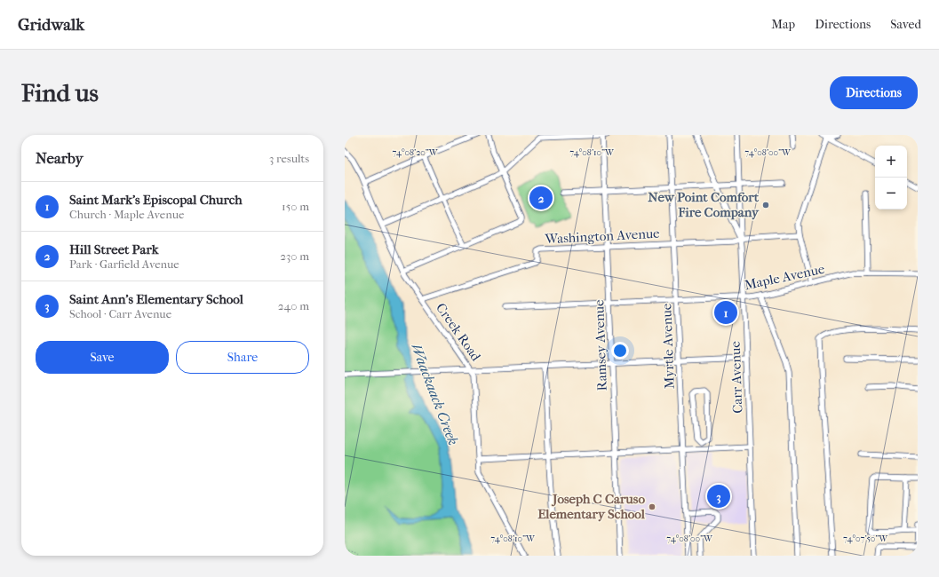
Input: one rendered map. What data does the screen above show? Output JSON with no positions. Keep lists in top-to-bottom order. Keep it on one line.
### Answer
{"streets":{"street":["Washington Avenue","Maple Avenue","Creek Road","Ramsey Avenue","Myrtle Avenue","Carr Avenue"]},"crossings":[["Washington Avenue","Creek Road"],["Washington Avenue","Ramsey Avenue"],["Washington Avenue","Myrtle Avenue"],["Washington Avenue","Carr Avenue"],["Maple Avenue","Ramsey Avenue"],["Maple Avenue","Myrtle Avenue"],["Maple Avenue","Carr Avenue"]],"water":["Waackaack Creek"],"places":["New Point Comfort Fire Company","Joseph C Caruso Elementary School"],"page":{"header":"Gridwalk","nav":["Map","Directions","Saved"],"buttons":["Directions",["Save","Share"]],"title":"Find us","heading":["Nearby","3 results"],"map_buttons":["+","−"],"list":[{"mark":"1","name":"Saint Mark's Episcopal Church","note":"Church · Maple Avenue","value":"150 m"},{"mark":"2","name":"Hill Street Park","note":"Park · Garfield Avenue","value":"230 m"},{"mark":"3","name":"Saint Ann's Elementary School","note":"School · Carr Avenue","value":"240 m"}],"pins":["2","1","3"]},"coordinates":["74°08'20\"W","74°08'10\"W","74°08'00\"W","74°07'50\"W"]}
